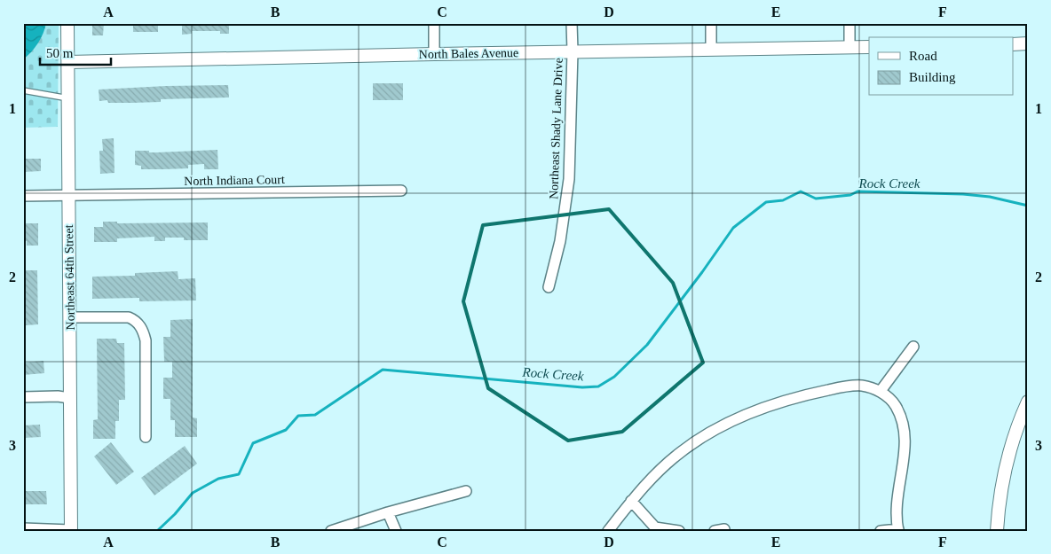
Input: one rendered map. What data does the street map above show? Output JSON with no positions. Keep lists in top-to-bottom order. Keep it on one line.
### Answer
{"streets":{"street":["North Bales Avenue","Northeast Shady Lane Drive","North Indiana Court","Northeast 64th Street"]},"crossings":[["North Bales Avenue","Northeast Shady Lane Drive"],["North Bales Avenue","Northeast 64th Street"],["North Indiana Court","Northeast 64th Street"]],"water":["Rock Creek"],"legend":["Road","Building"],"scale_bar":"50 m","grid":{"columns":["A","B","C","D","E","F"],"rows":["1","2","3"]}}
